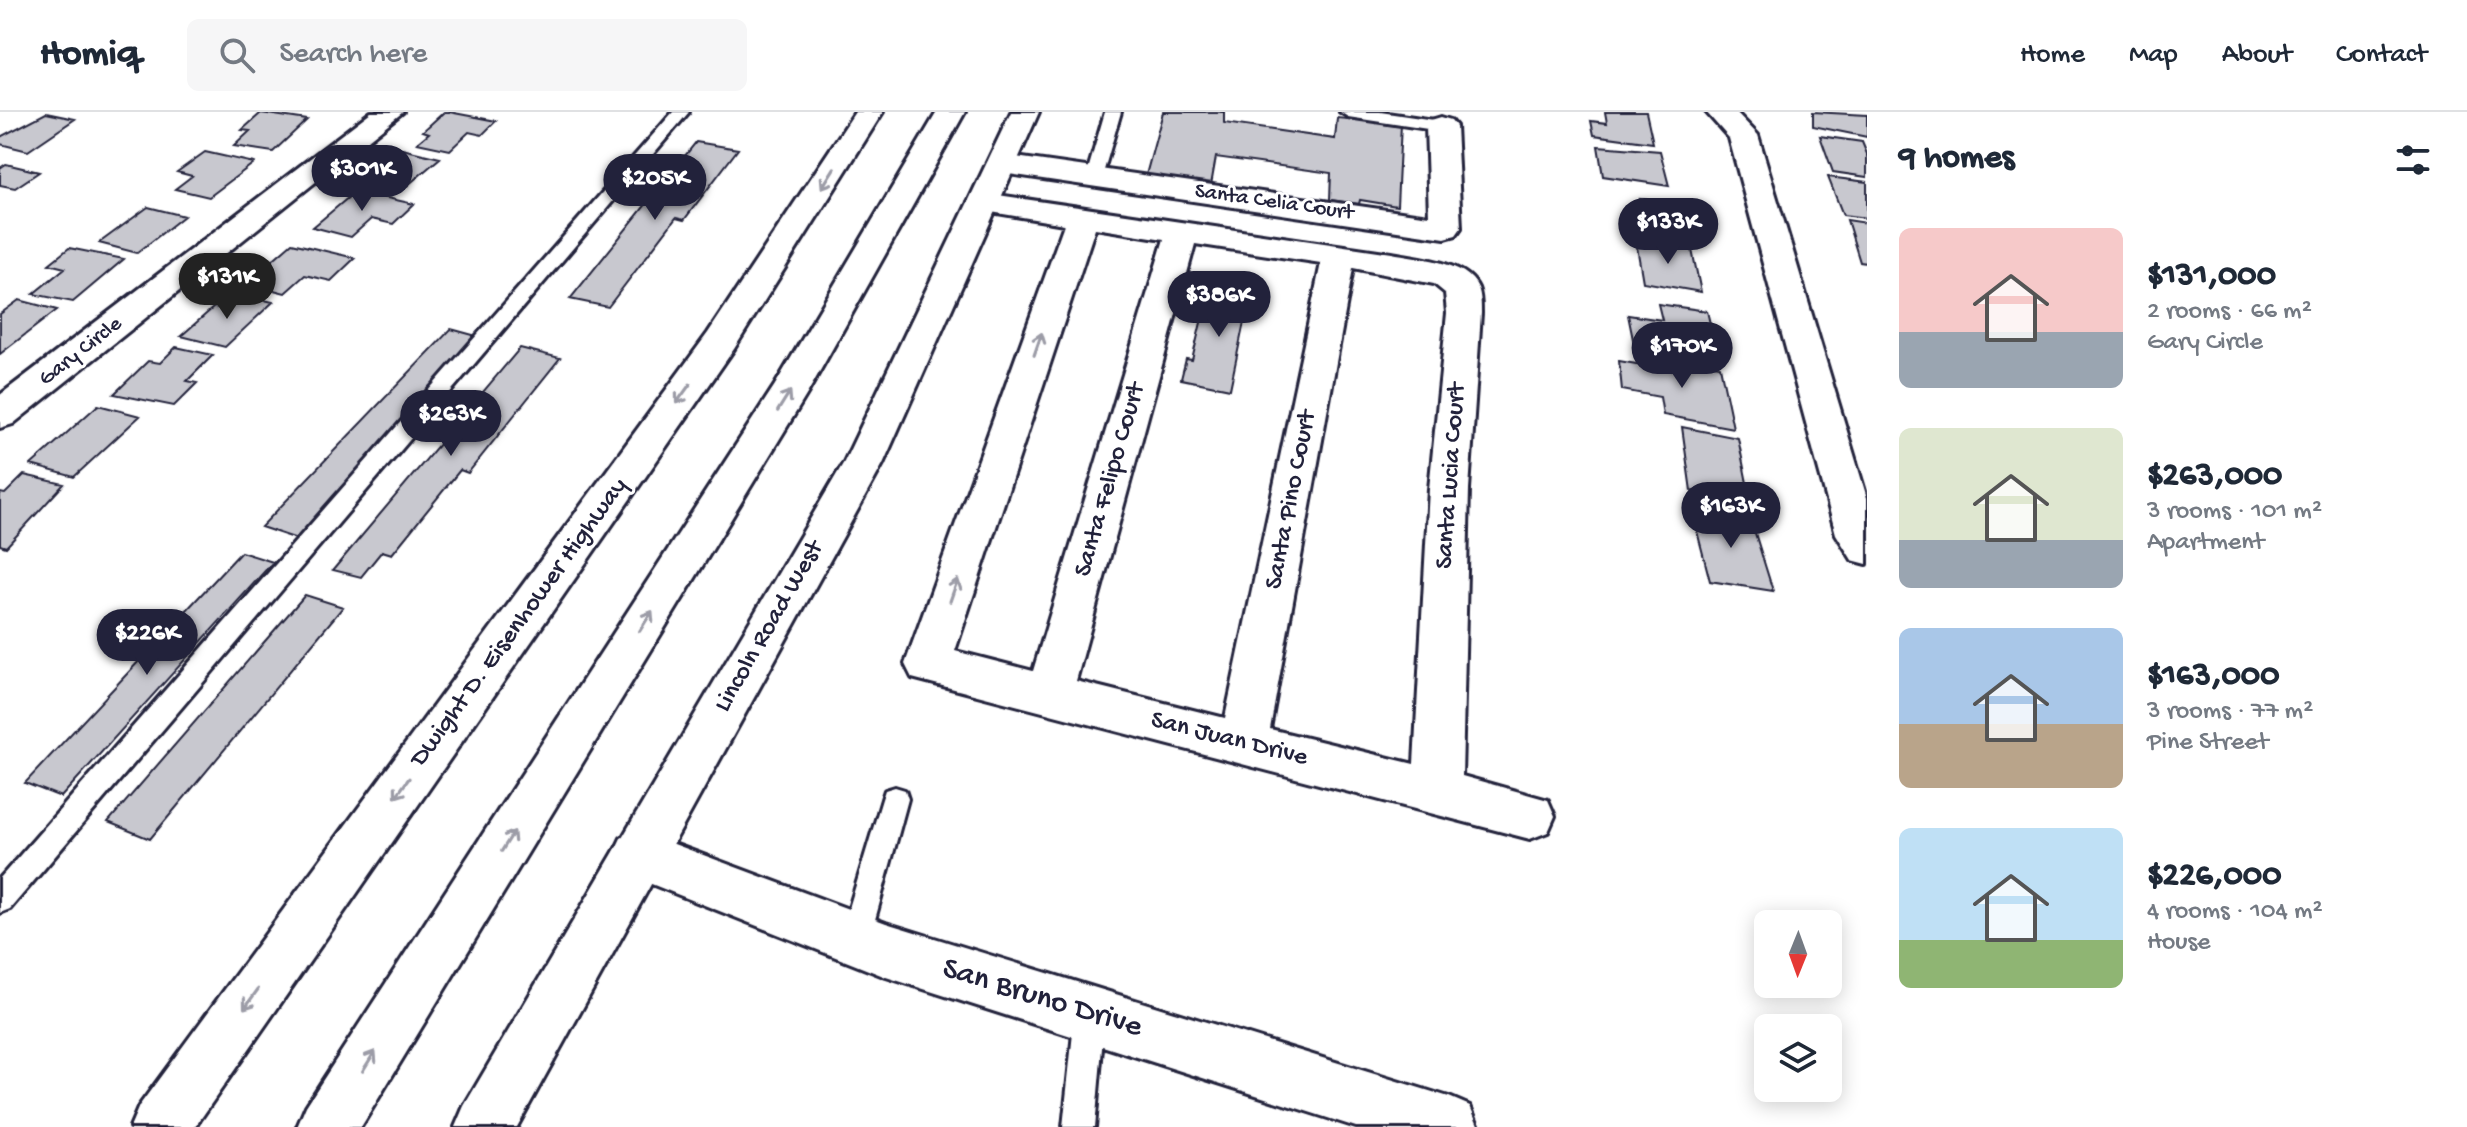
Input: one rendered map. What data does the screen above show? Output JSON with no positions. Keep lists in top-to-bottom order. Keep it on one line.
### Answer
{"streets":{"main road":["Santa Celia Court","Gary Circle","Santa Lucia Court","Santa Felipo Court","Santa Pino Court","Dwight D. Eisenhower Highway","Lincoln Road West","San Juan Drive","San Bruno Drive"]},"crossings":[["Santa Celia Court","Lincoln Road West"],["Santa Lucia Court","Santa Pino Court"],["Santa Lucia Court","San Juan Drive"],["Santa Felipo Court","San Juan Drive"],["Santa Pino Court","San Juan Drive"],["Lincoln Road West","San Bruno Drive"]],"north":"bottom","page":{"header":"Homiq","search":"Search here","nav":["Home","Map","About","Contact"],"heading":"9 homes","price":["$301K","$205K","$133K","$131K","$386K","$170K","$263K","$163K","$226K"],"list":[{"name":"$131,000","note":"2 rooms · 66 m² · Gary Circle"},{"name":"$263,000","note":"3 rooms · 101 m² · Apartment"},{"name":"$163,000","note":"3 rooms · 77 m² · Pine Street"},{"name":"$226,000","note":"4 rooms · 104 m² · House"}]}}
